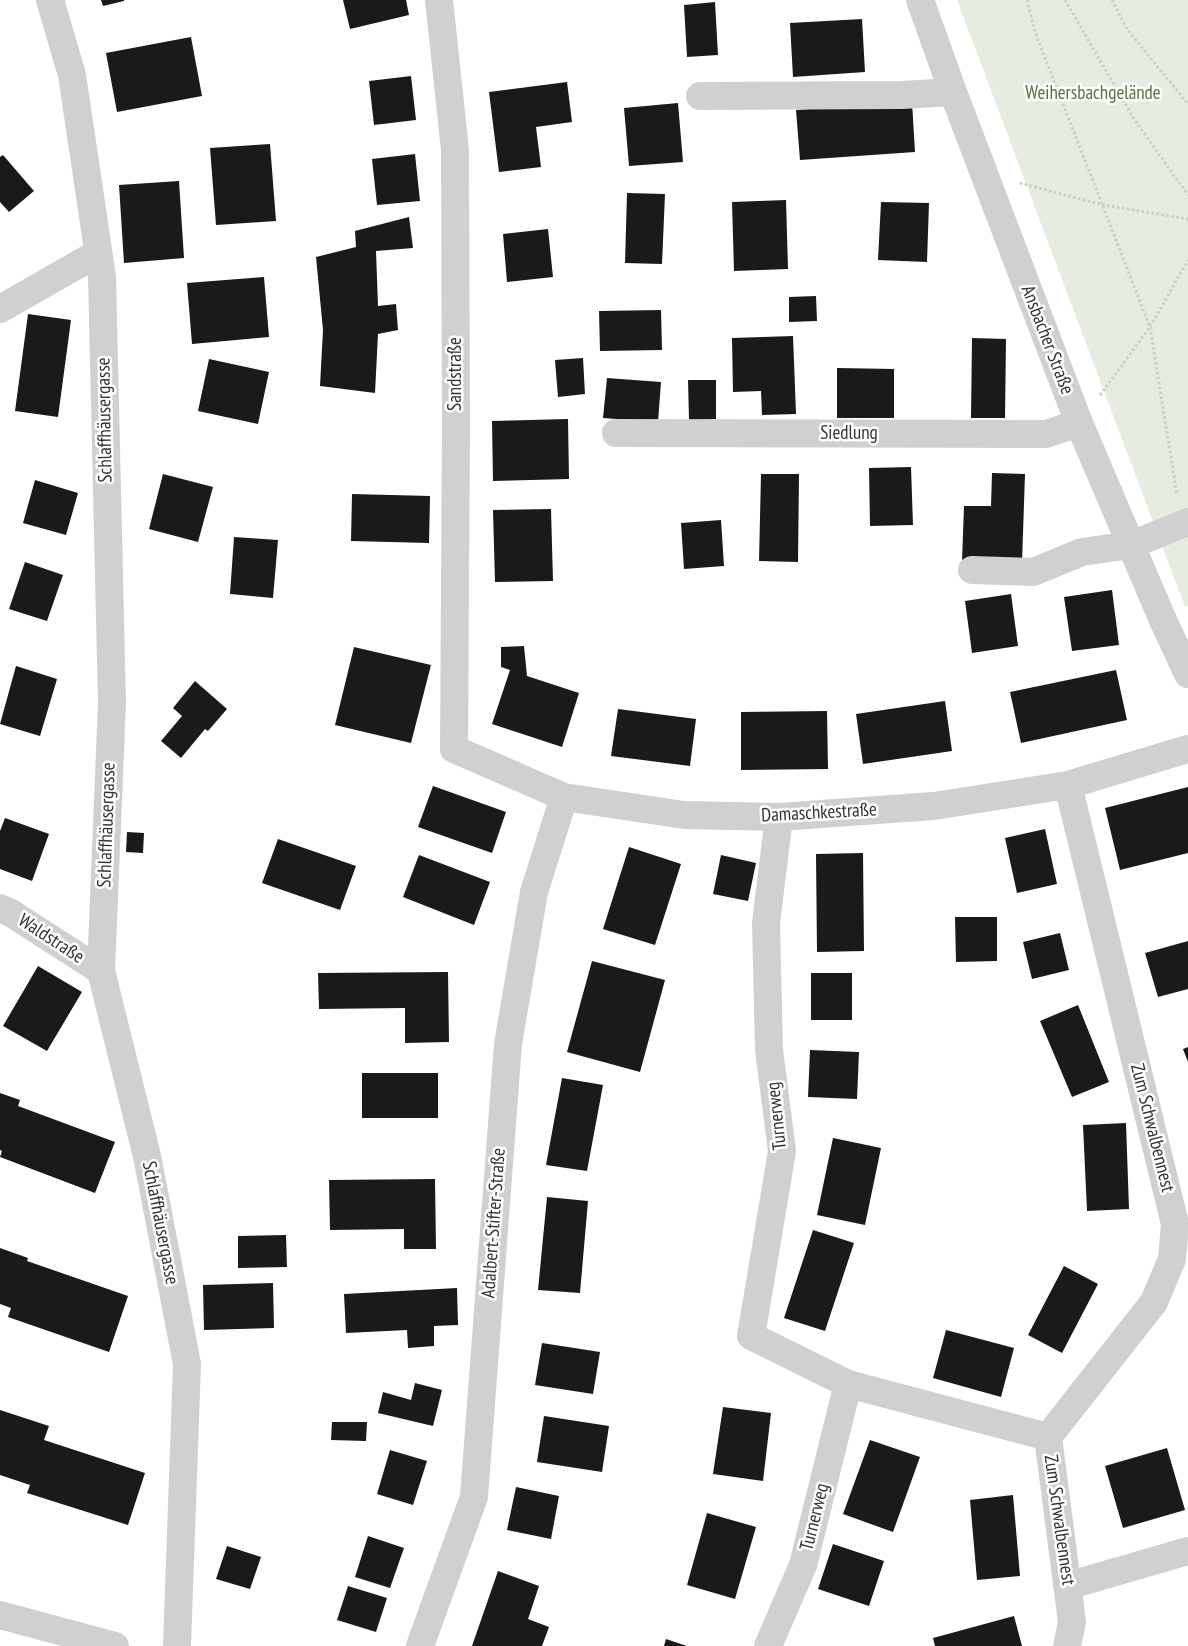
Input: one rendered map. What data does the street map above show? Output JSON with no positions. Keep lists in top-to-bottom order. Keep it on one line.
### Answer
{"streets":{"street":["Ansbacher Straße","Sandstraße","Schlaffhäusergasse","Siedlung","Damaschkestraße","Waldstraße","Turnerweg","Zum Schwalbennest","Adalbert-Stifter-Straße"]},"crossings":[["Ansbacher Straße","Siedlung"],["Sandstraße","Damaschkestraße"],["Schlaffhäusergasse","Waldstraße"],["Damaschkestraße","Turnerweg"],["Damaschkestraße","Zum Schwalbennest"],["Damaschkestraße","Adalbert-Stifter-Straße"],["Turnerweg","Zum Schwalbennest"]],"parks":["Weihersbachgelände"]}
